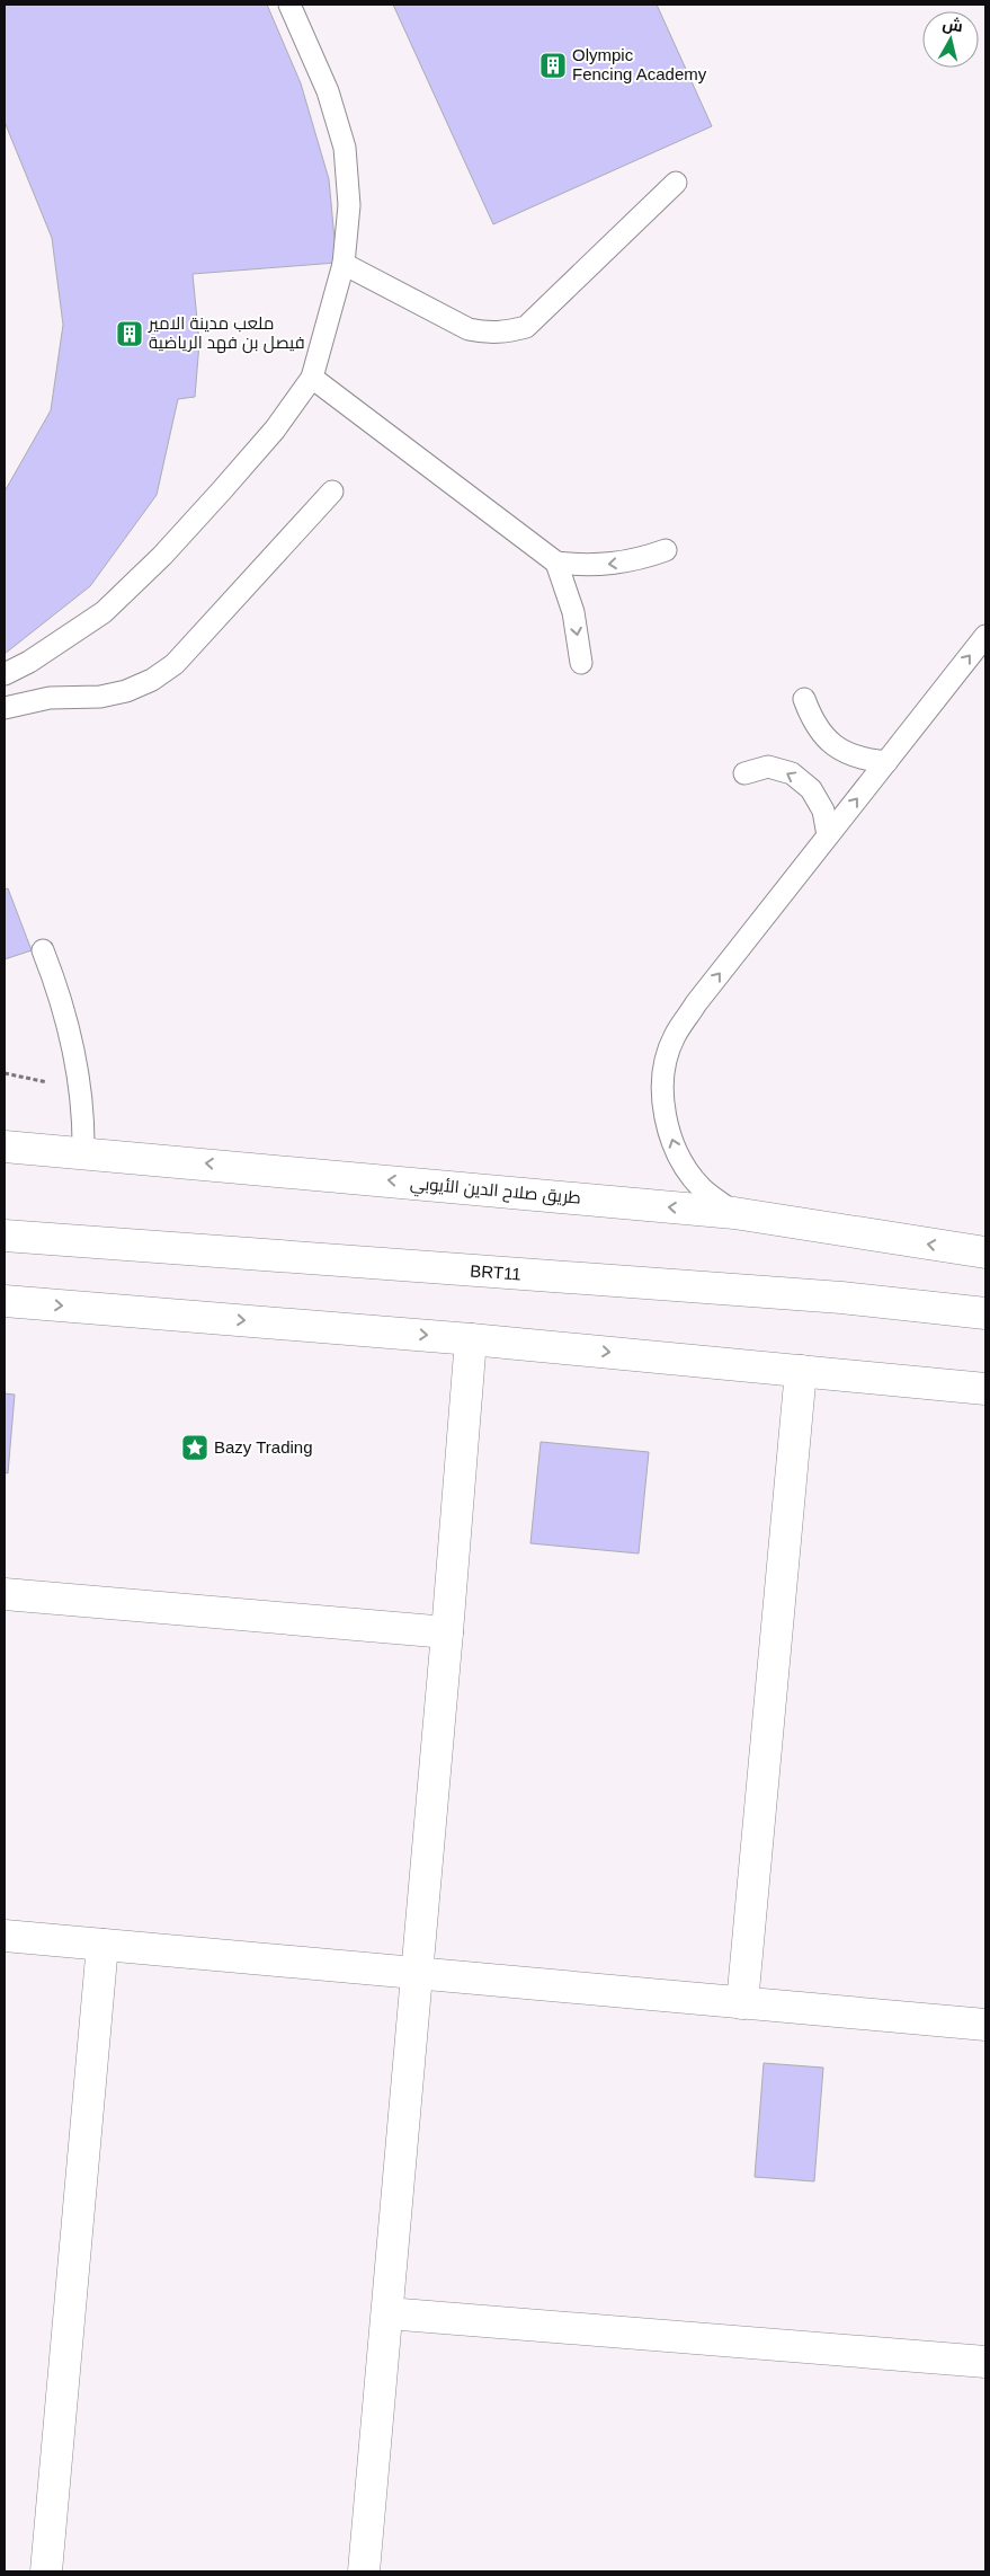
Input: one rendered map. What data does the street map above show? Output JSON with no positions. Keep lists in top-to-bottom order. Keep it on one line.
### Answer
{"streets":{"street":["طريق صلاح الدين الأيوبي","BRT11"]},"places":{"building":["Olympic Fencing Academy","ملعب مدينة الامير فيصل بن فهد الرياضية"],"place":["Bazy Trading"]},"north":"top"}
